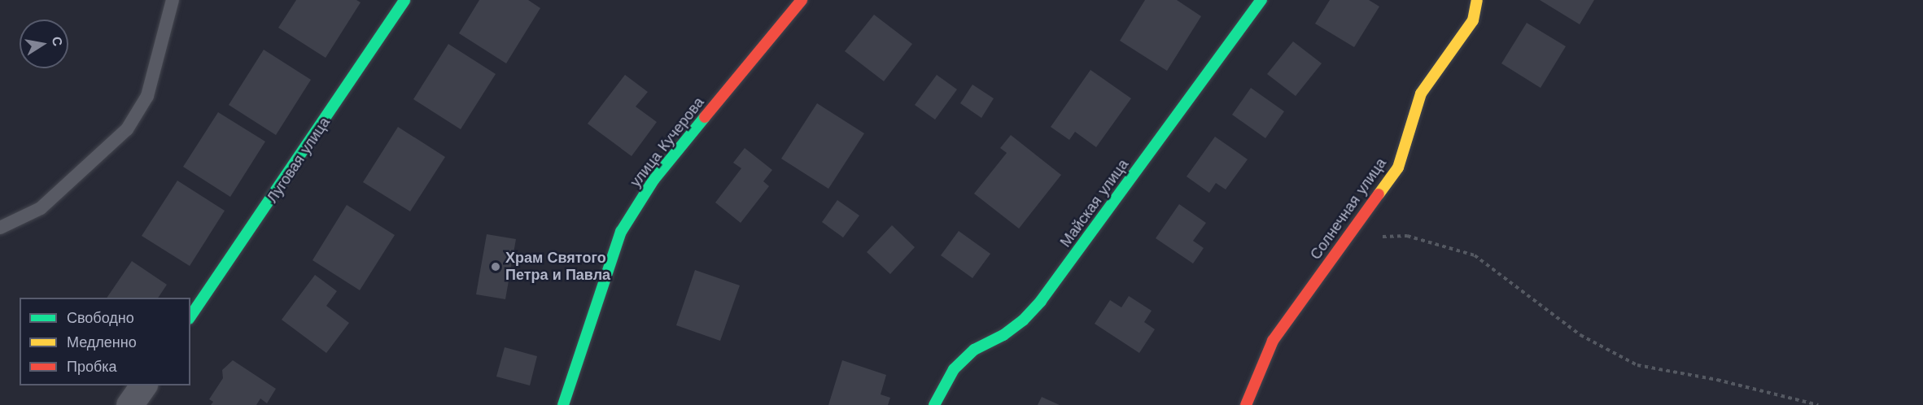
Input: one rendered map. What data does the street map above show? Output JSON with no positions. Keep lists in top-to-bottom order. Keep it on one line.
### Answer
{"streets":{"street":["улица Кучерова","Луговая улица","Майская улица","Солнечная улица"]},"places":["Храм Святого Петра и Павла"],"legend":["Свободно","Медленно","Пробка"],"north":"right"}
